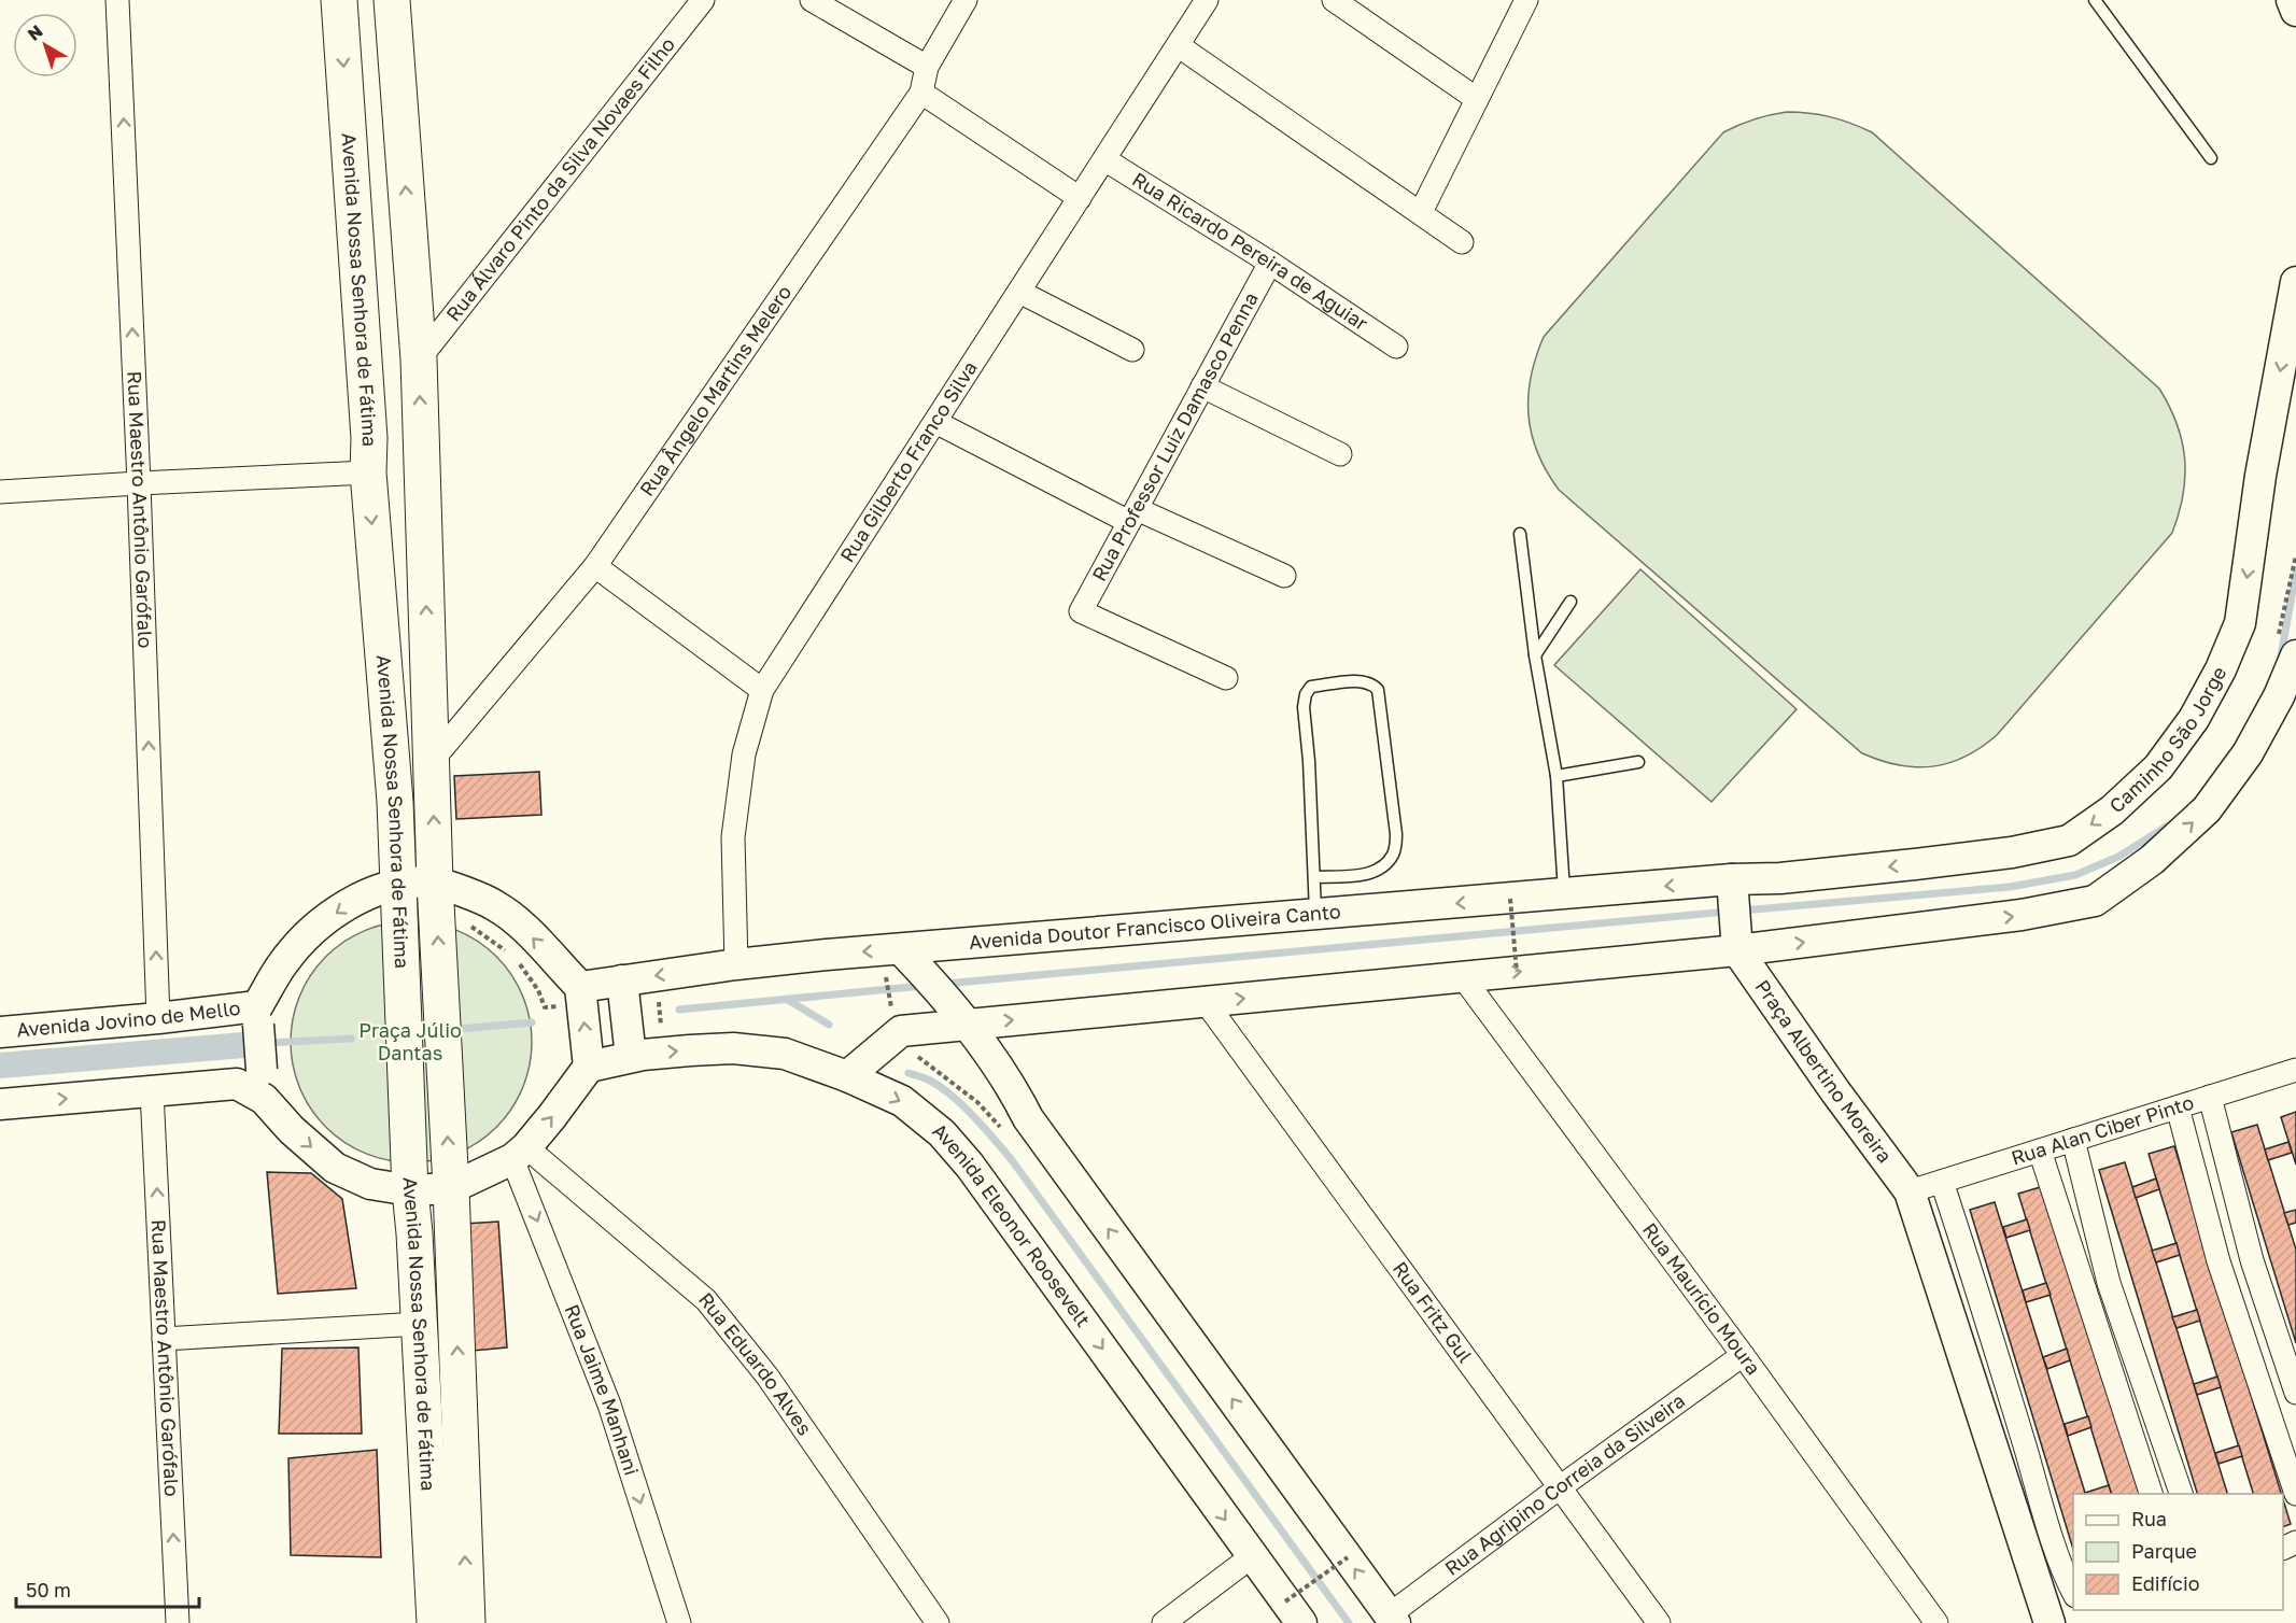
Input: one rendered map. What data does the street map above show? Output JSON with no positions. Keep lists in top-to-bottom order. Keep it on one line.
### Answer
{"streets":{"main road":["Avenida Nossa Senhora de Fátima"],"street":["Rua Álvaro Pinto da Silva Novaes Filho","Rua Ricardo Pereira de Aguiar","Rua Ângelo Martins Melero","Rua Professor Luiz Damasco Penna","Rua Gilberto Franco Silva","Rua Maestro Antônio Garófalo","Caminho São Jorge","Avenida Doutor Francisco Oliveira Canto","Avenida Jovino de Mello","Praça Albertino Moreira","Rua Alan Ciber Pinto","Avenida Eleonor Roosevelt","Rua Maurício Moura","Rua Fritz Gul","Rua Eduardo Alves","Rua Jaime Manhani","Rua Agripino Correia da Silveira"]},"crossings":[["Rua Álvaro Pinto da Silva Novaes Filho","Avenida Nossa Senhora de Fátima"],["Rua Ricardo Pereira de Aguiar","Rua Professor Luiz Damasco Penna"],["Rua Ricardo Pereira de Aguiar","Rua Gilberto Franco Silva"],["Avenida Nossa Senhora de Fátima","Rua Ângelo Martins Melero"],["Rua Gilberto Franco Silva","Avenida Doutor Francisco Oliveira Canto"],["Rua Maestro Antônio Garófalo","Avenida Jovino de Mello"],["Caminho São Jorge","Avenida Doutor Francisco Oliveira Canto"],["Praça Albertino Moreira","Rua Alan Ciber Pinto"],["Rua Maurício Moura","Rua Agripino Correia da Silveira"],["Rua Fritz Gul","Rua Agripino Correia da Silveira"],["Rua Eduardo Alves","Rua Jaime Manhani"]],"one_way":["Rua Maestro Antônio Garófalo","Caminho São Jorge","Rua Jaime Manhani"],"parks":["Praça Júlio Dantas"],"legend":["Rua","Parque","Edifício"],"scale_bar":"50 m","north":"top left"}
